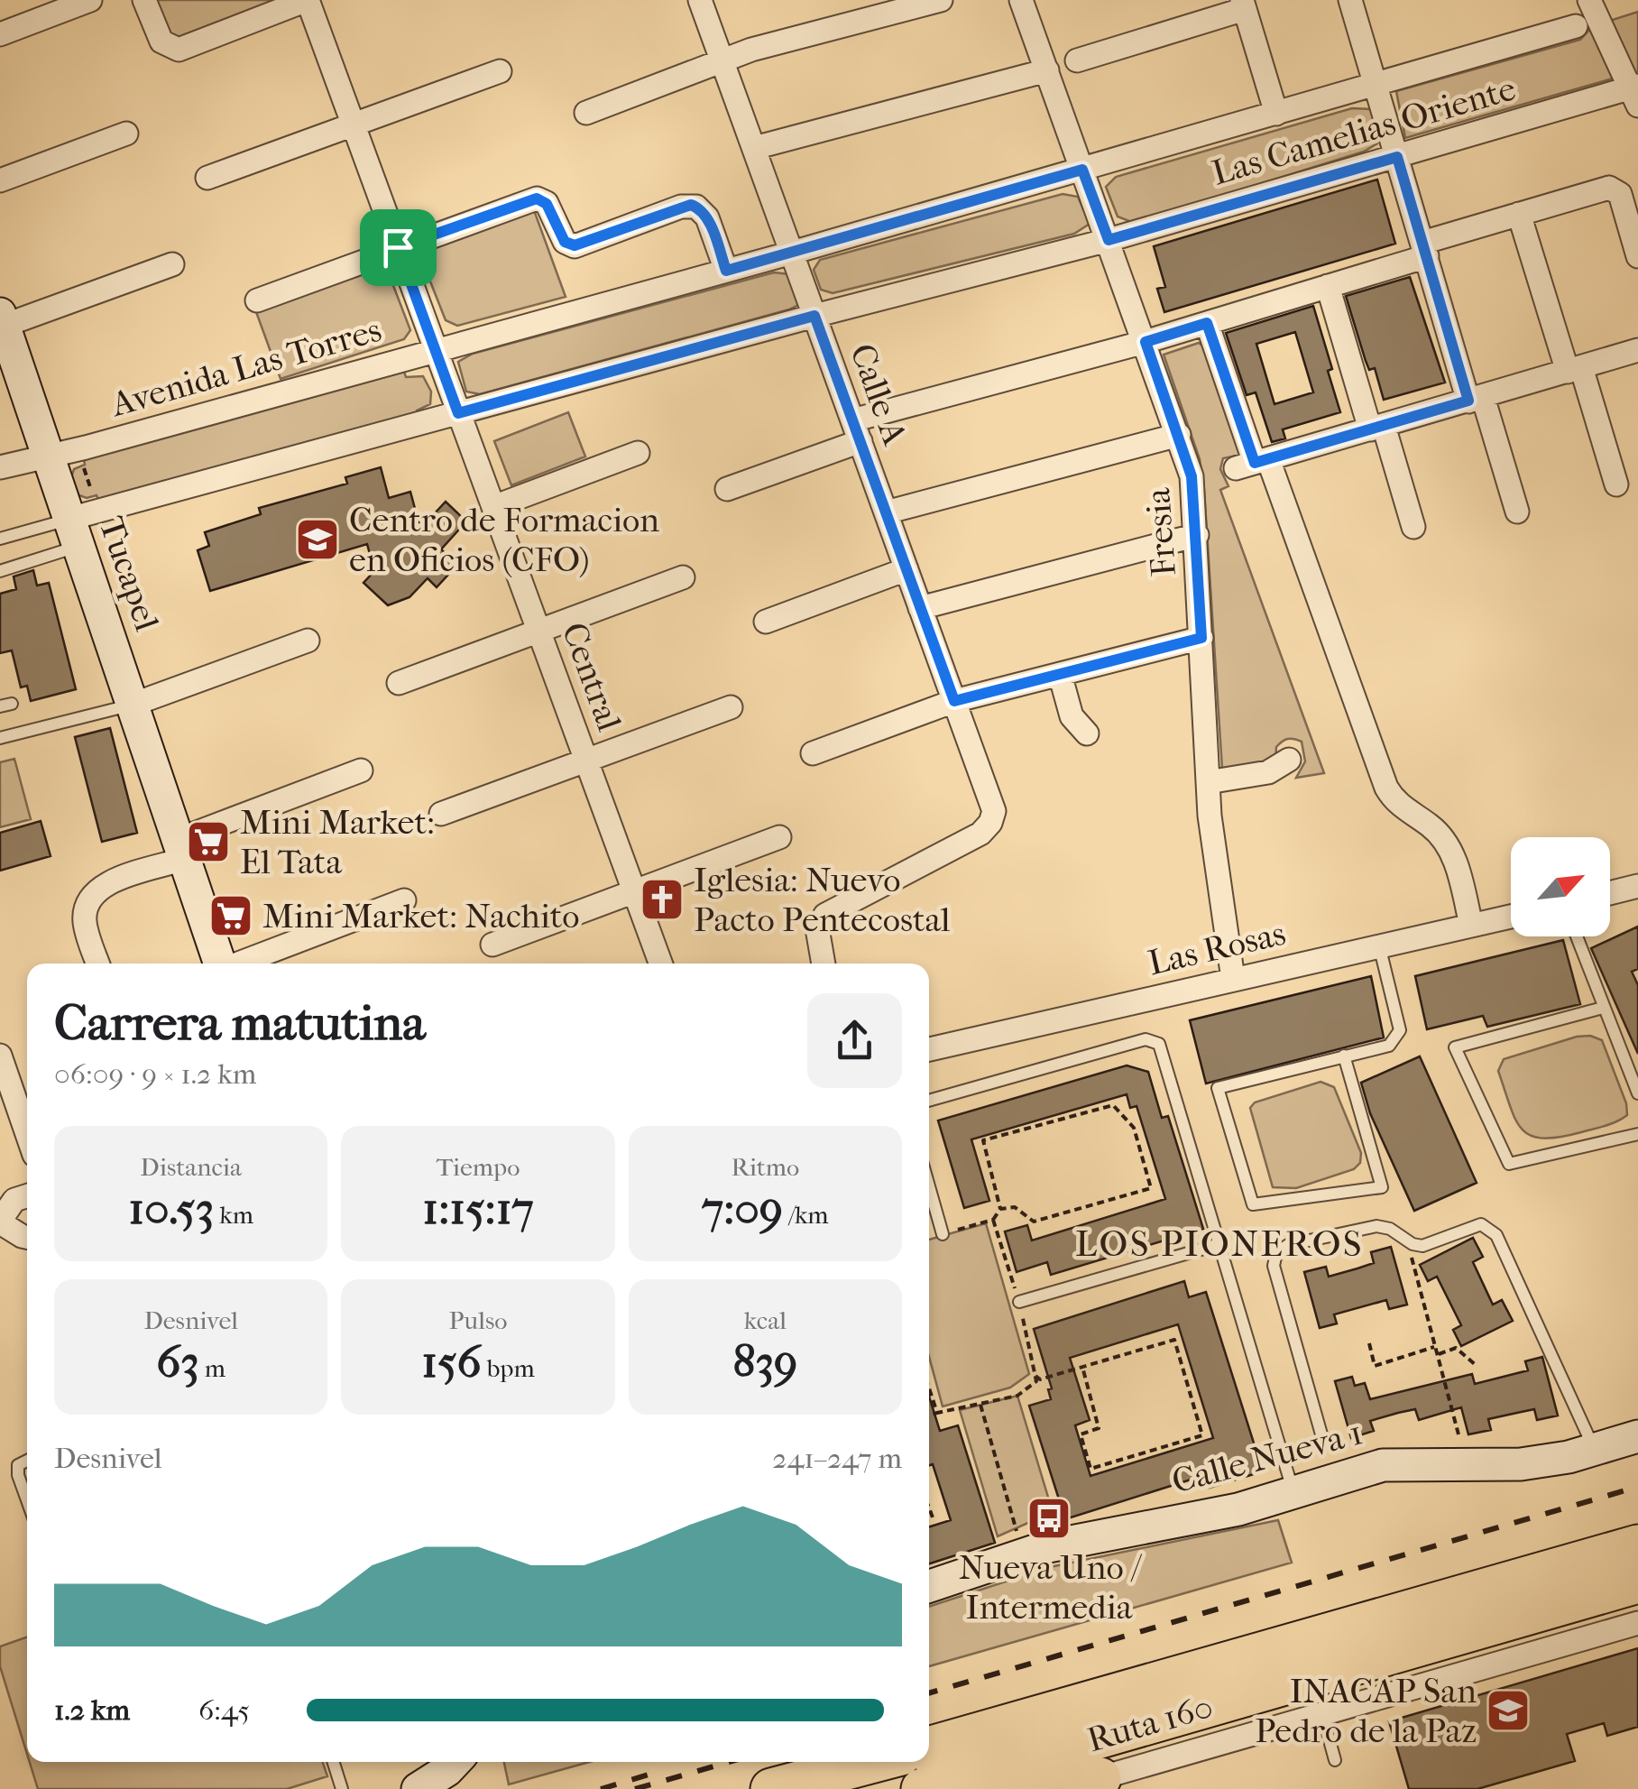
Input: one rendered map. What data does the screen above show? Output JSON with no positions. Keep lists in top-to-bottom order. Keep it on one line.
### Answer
{"streets":{"highway":["Ruta 160"],"main road":["Tucapel","Calle Nueva 1"],"street":["Las Camelias Oriente","Avenida Las Torres","Calle A","Fresia","Central","Las Rosas"]},"crossings":[["Las Camelias Oriente","Fresia"],["Avenida Las Torres","Calle A"],["Avenida Las Torres","Fresia"],["Avenida Las Torres","Tucapel"],["Avenida Las Torres","Central"],["Fresia","Las Rosas"]],"districts":["LOS PIONEROS"],"places":{"school or university":["Centro de Formacion en Oficios (CFO)","INACAP San Pedro de la Paz"],"supermarket":["Mini Market: El Tata","Mini Market: Nachito"],"church":["Iglesia: Nuevo Pacto Pentecostal"],"bus stop":["Nueva Uno / Intermedia"]},"north":"top right","page":{"heading":["Carrera matutina","06:09 · 9 × 1.2 km"],"stats":[["Distancia","10.53 km"],["Tiempo","1:15:17"],["Ritmo","7:09 /km"],["Desnivel","63 m"],["Pulso","156 bpm"],["kcal","839"]],"chart":["Desnivel","241–247 m"],"list":[{"name":"1.2 km","note":"6:45"}]}}
